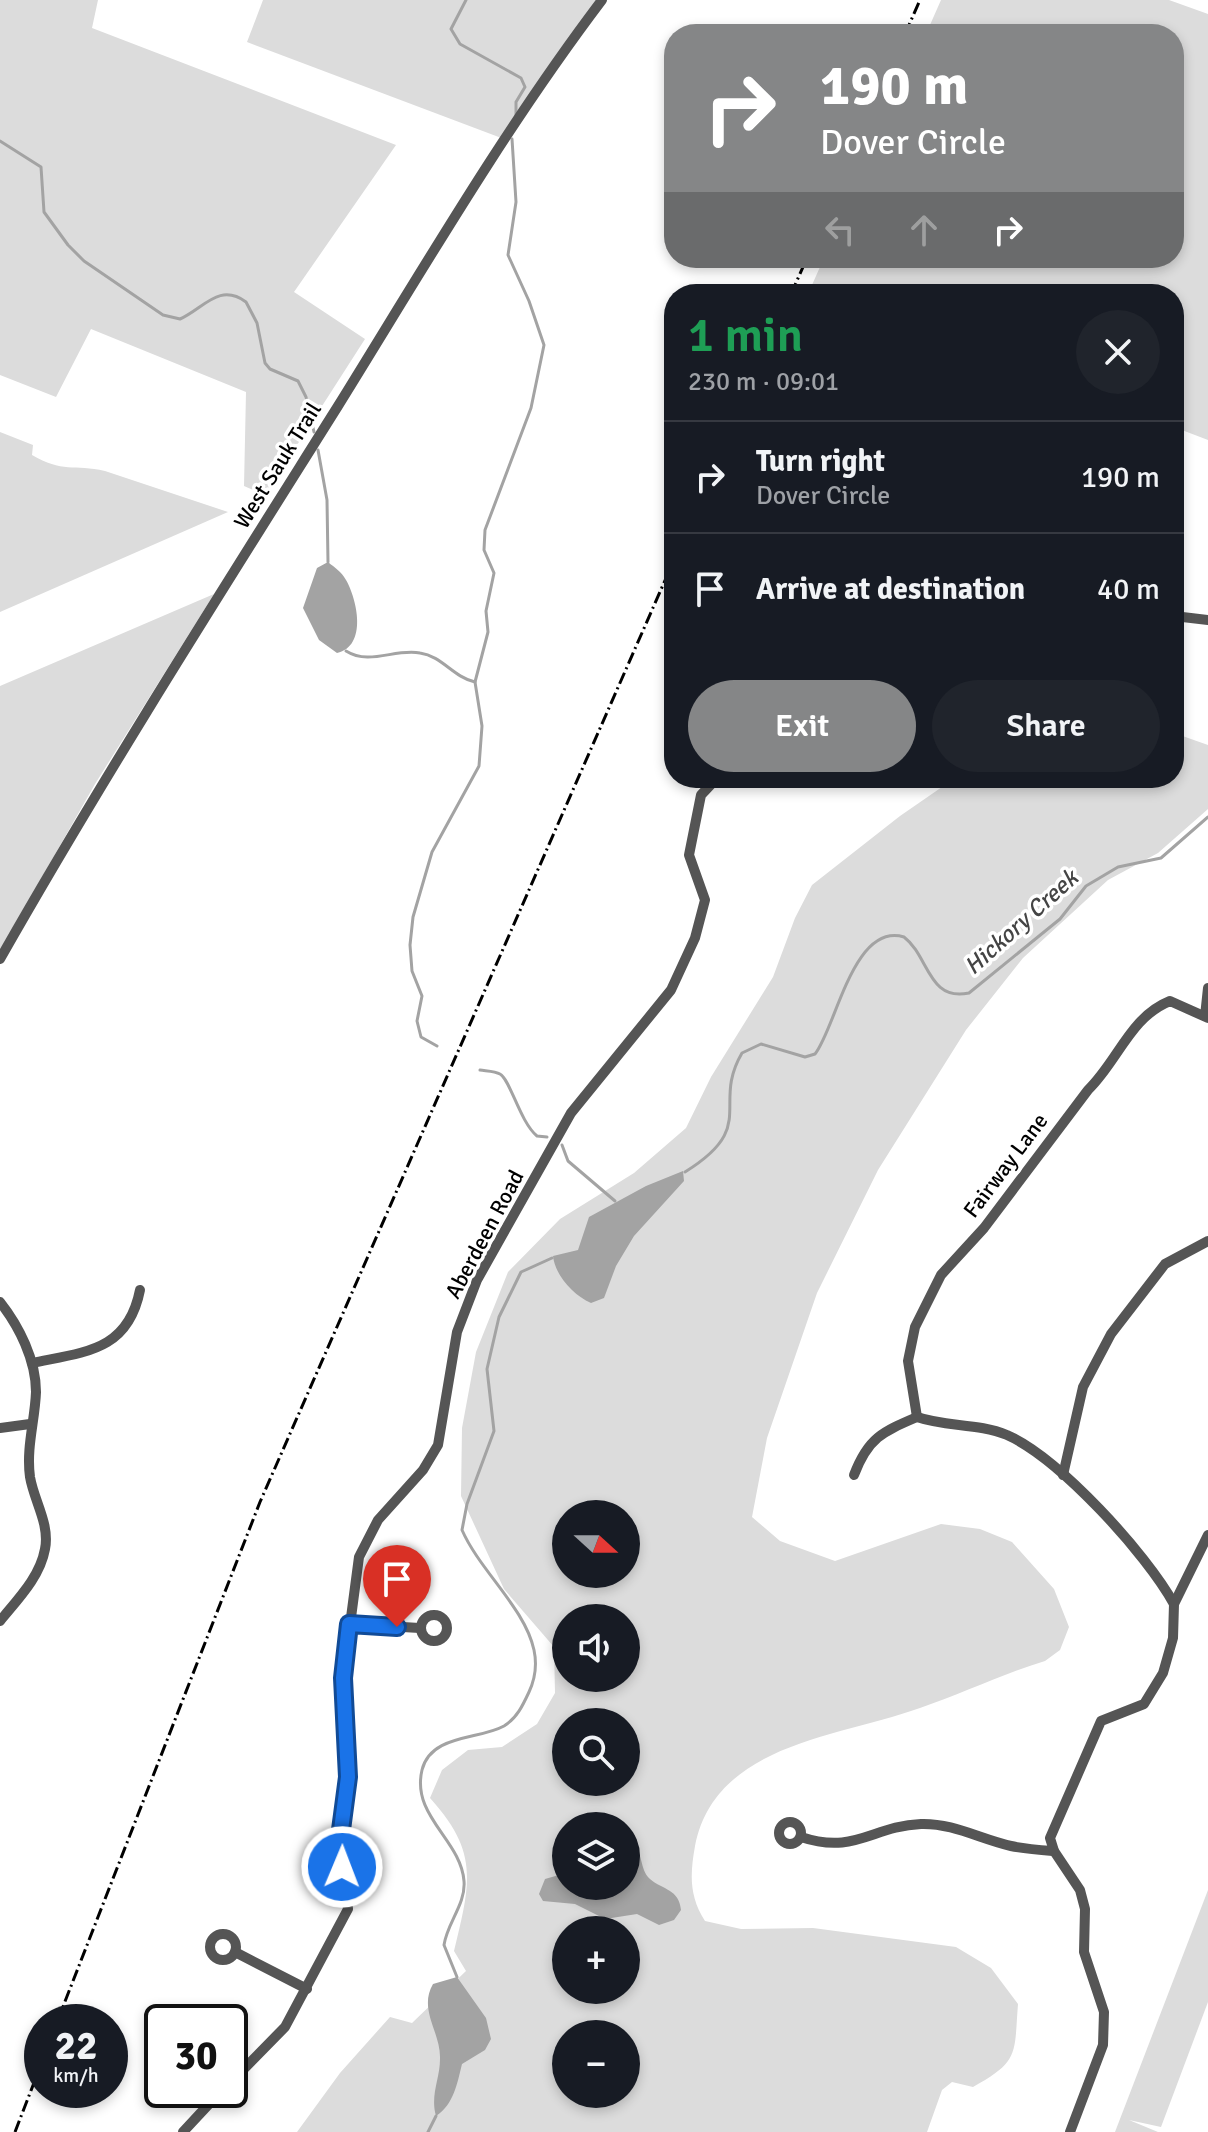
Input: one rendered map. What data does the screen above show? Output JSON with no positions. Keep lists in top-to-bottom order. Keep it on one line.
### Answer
{"streets":{"street":["West Sauk Trail","Fairway Lane","Aberdeen Road"]},"water":["Hickory Creek"],"north":"right","page":{"turn":["190 m","Dover Circle"],"heading":["1 min","230 m · 09:01"],"list":[{"name":"Turn right","note":"Dover Circle","value":"190 m"},{"name":"Arrive at destination","value":"40 m"}],"buttons":["Exit","Share"],"map_buttons":["+","−"],"speed":"22 km/h","limit":"30"}}
